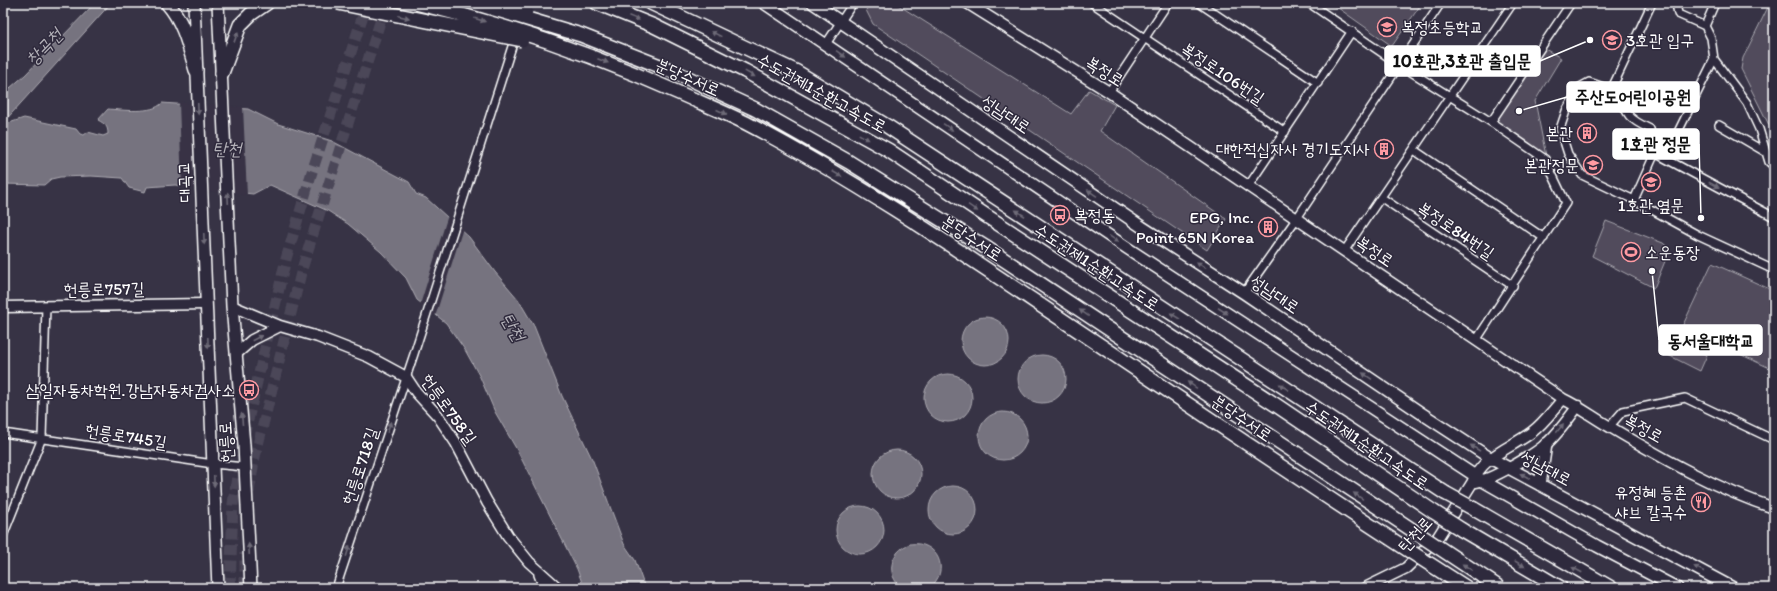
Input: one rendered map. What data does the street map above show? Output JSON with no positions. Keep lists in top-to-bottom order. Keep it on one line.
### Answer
{"streets":{"highway":["분당수서로","수도권제1순환고속도로"],"main road":["성남대로","대곡교","헌릉로"],"street":["복정로","복정로106번길","복정로84번길","헌릉로757길","헌릉로758길","헌릉로745길","헌릉로718길","탄천로"]},"crossings":[["복정로","탄천로"],["성남대로","탄천로"],["대곡교","헌릉로757길"],["대곡교","헌릉로"],["헌릉로757길","헌릉로"],["헌릉로758길","헌릉로"],["헌릉로758길","헌릉로718길"],["헌릉로745길","헌릉로"]],"one_way":["대곡교","헌릉로718길"],"water":["창곡천","탄천"],"places":{"school or university":["복정초등학교","3호관 입구","본관정문","1호관 옆문"],"other":["10호관,3호관 출입문","주산도어린이공원","1호관 정문","동서울대학교"],"building":["본관","대한적십자사 경기도지사","EPG, Inc. Point 65N Korea"],"bus stop":["복정동","삼일자동차학원.강남자동차검사소"],"sports":["소운동장"],"restaurant":["유정혜 등촌 샤브 칼국수"]}}
